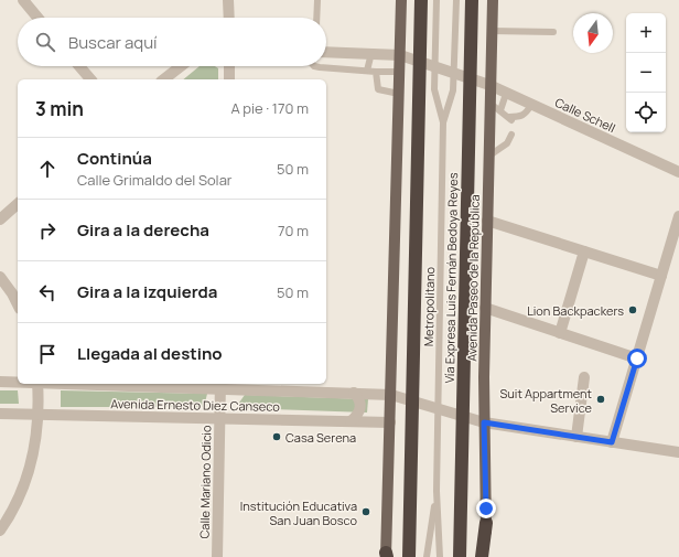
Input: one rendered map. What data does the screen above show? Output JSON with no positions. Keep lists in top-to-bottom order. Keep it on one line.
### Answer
{"streets":{"highway":["Vía Expresa Luis Fernán Bedoya Reyes"],"main road":["Avenida Paseo de la República"],"street":["Calle Schell","Avenida Ernesto Diez Canseco","Calle Mariano Odicio"],"lane":["Metropolitano"]},"crossings":[["Calle Schell","Avenida Paseo de la República"],["Avenida Paseo de la República","Avenida Ernesto Diez Canseco"],["Avenida Ernesto Diez Canseco","Calle Mariano Odicio"]],"places":["Lion Backpackers","Suit Appartment Service","Casa Serena","Institución Educativa San Juan Bosco"],"north":"bottom","page":{"map_buttons":["+","−"],"search":"Buscar aquí","heading":["3 min","A pie · 170 m"],"list":[["Continúa","Calle Grimaldo del Solar","50 m"],["Gira a la derecha","70 m"],["Gira a la izquierda","50 m"],"Llegada al destino"]}}
